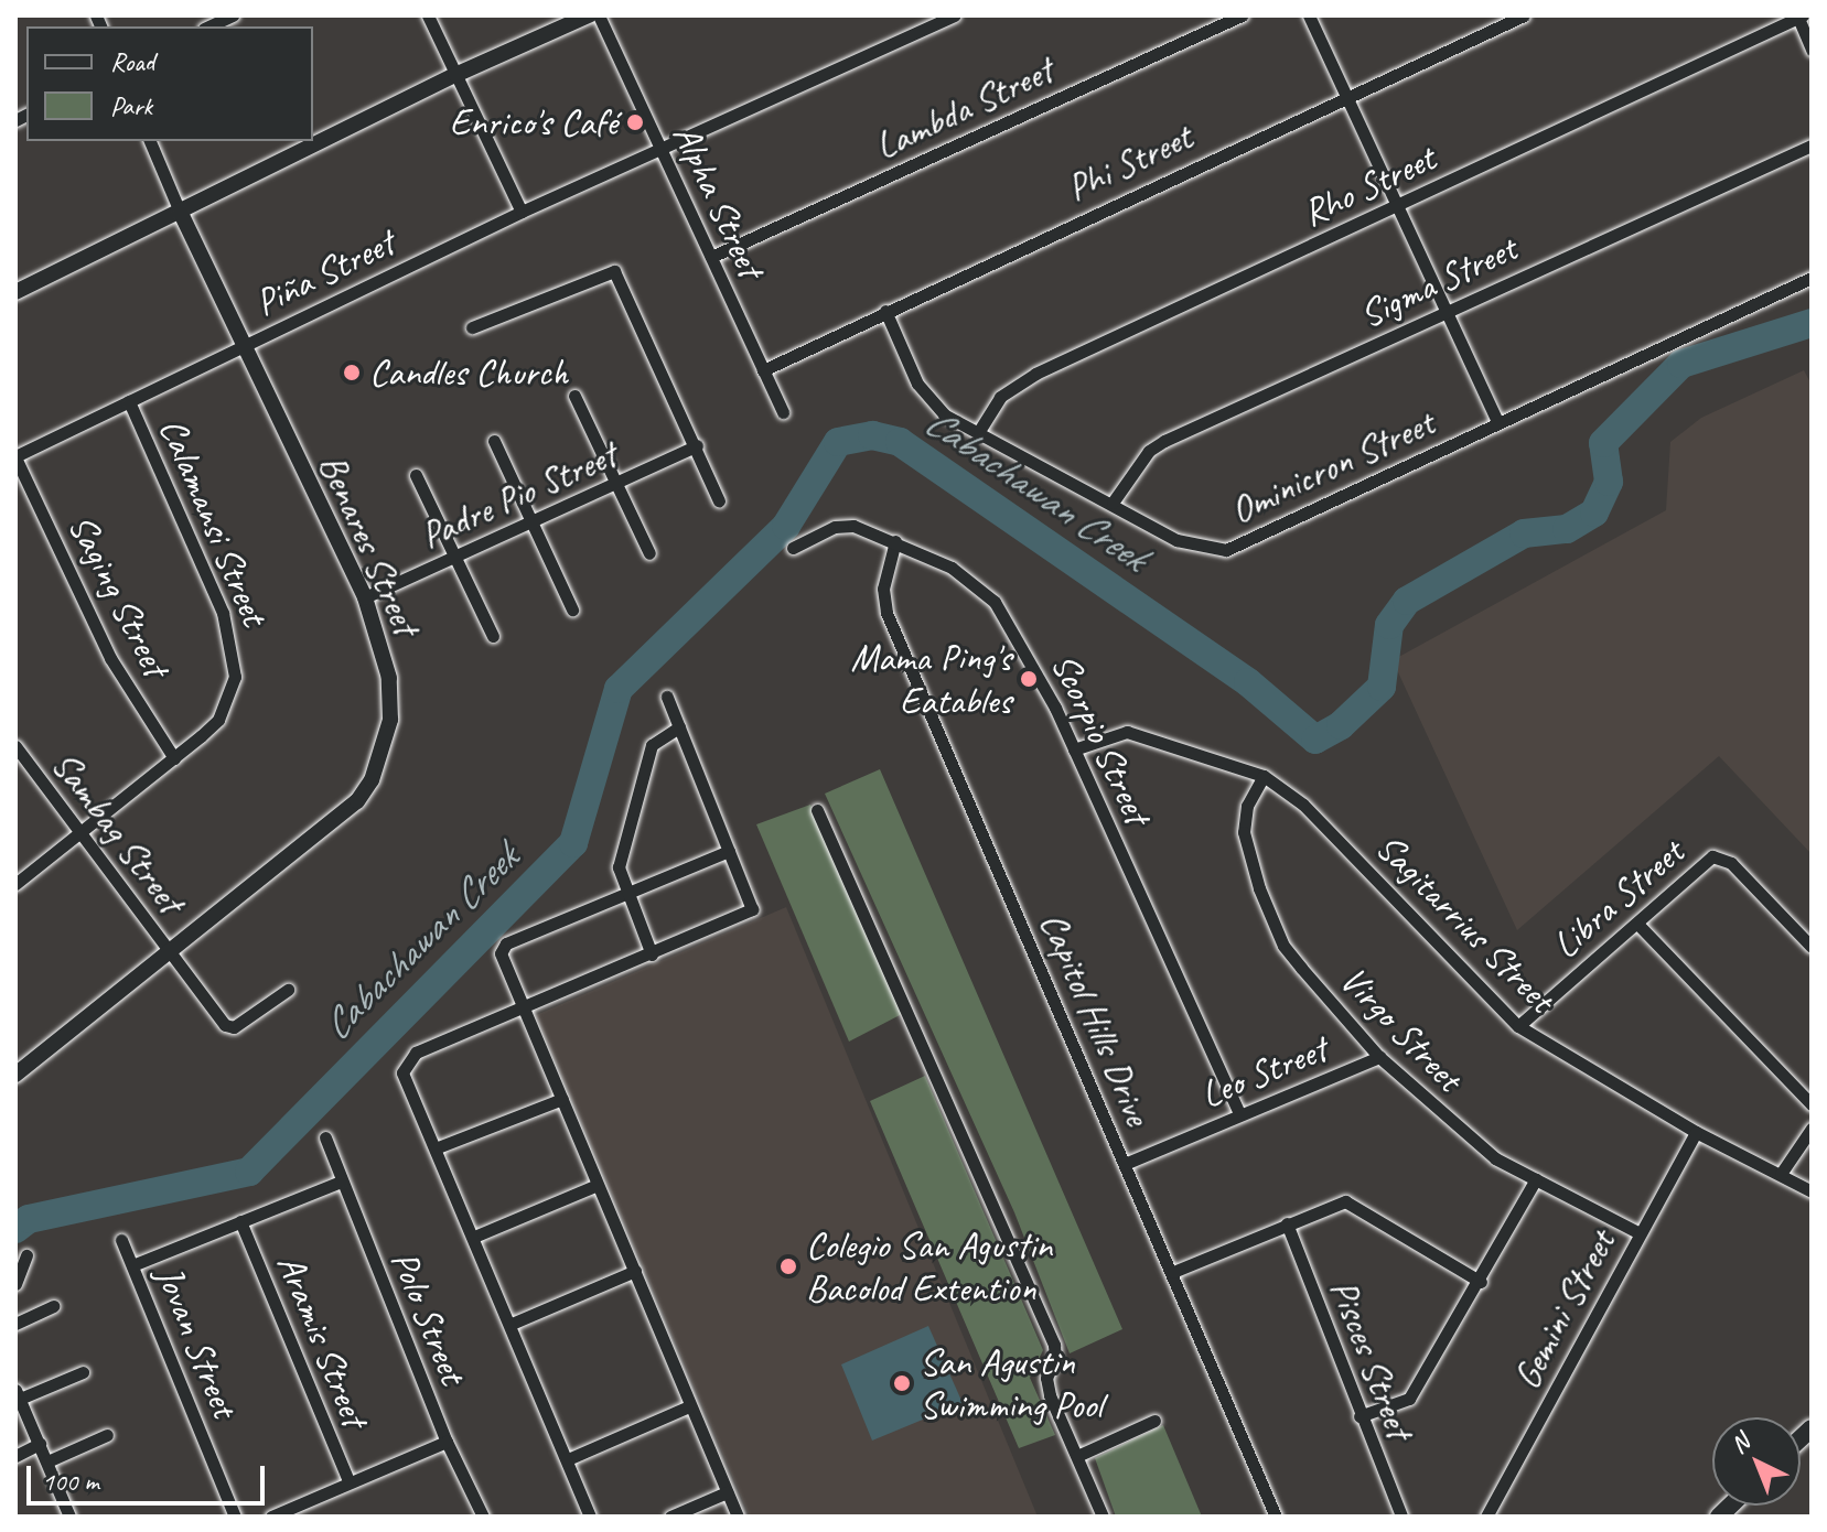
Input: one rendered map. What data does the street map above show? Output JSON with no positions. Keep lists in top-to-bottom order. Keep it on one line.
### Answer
{"streets":{"street":["Lambda Street","Phi Street","Rho Street","Alpha Street","Piña Street","Sigma Street","Ominicron Street","Padre Pio Street","Calamansi Street","Benares Street","Saging Street","Scorpio Street","Sambag Street","Libra Street","Sagitarrius Street","Capitol Hills Drive","Virgo Street","Leo Street","Gemini Street","Polo Street","Aramis Street","Jovan Street","Pisces Street"]},"crossings":[["Lambda Street","Alpha Street"],["Phi Street","Alpha Street"],["Phi Street","Ominicron Street"],["Rho Street","Ominicron Street"],["Alpha Street","Piña Street"],["Piña Street","Calamansi Street"],["Piña Street","Benares Street"],["Piña Street","Saging Street"],["Sigma Street","Ominicron Street"],["Padre Pio Street","Benares Street"],["Calamansi Street","Saging Street"],["Calamansi Street","Sambag Street"],["Benares Street","Sambag Street"],["Scorpio Street","Sagitarrius Street"],["Scorpio Street","Capitol Hills Drive"],["Scorpio Street","Leo Street"],["Libra Street","Sagitarrius Street"],["Sagitarrius Street","Virgo Street"],["Sagitarrius Street","Gemini Street"],["Capitol Hills Drive","Leo Street"],["Virgo Street","Leo Street"],["Virgo Street","Gemini Street"]],"water":["Cabachawan Creek"],"places":["Enrico's Café","Candles Church","Mama Ping's Eatables","Colegio San Agustin Bacolod Extention","San Agustin Swimming Pool"],"legend":["Road","Park"],"scale_bar":"100 m","north":"top left"}
